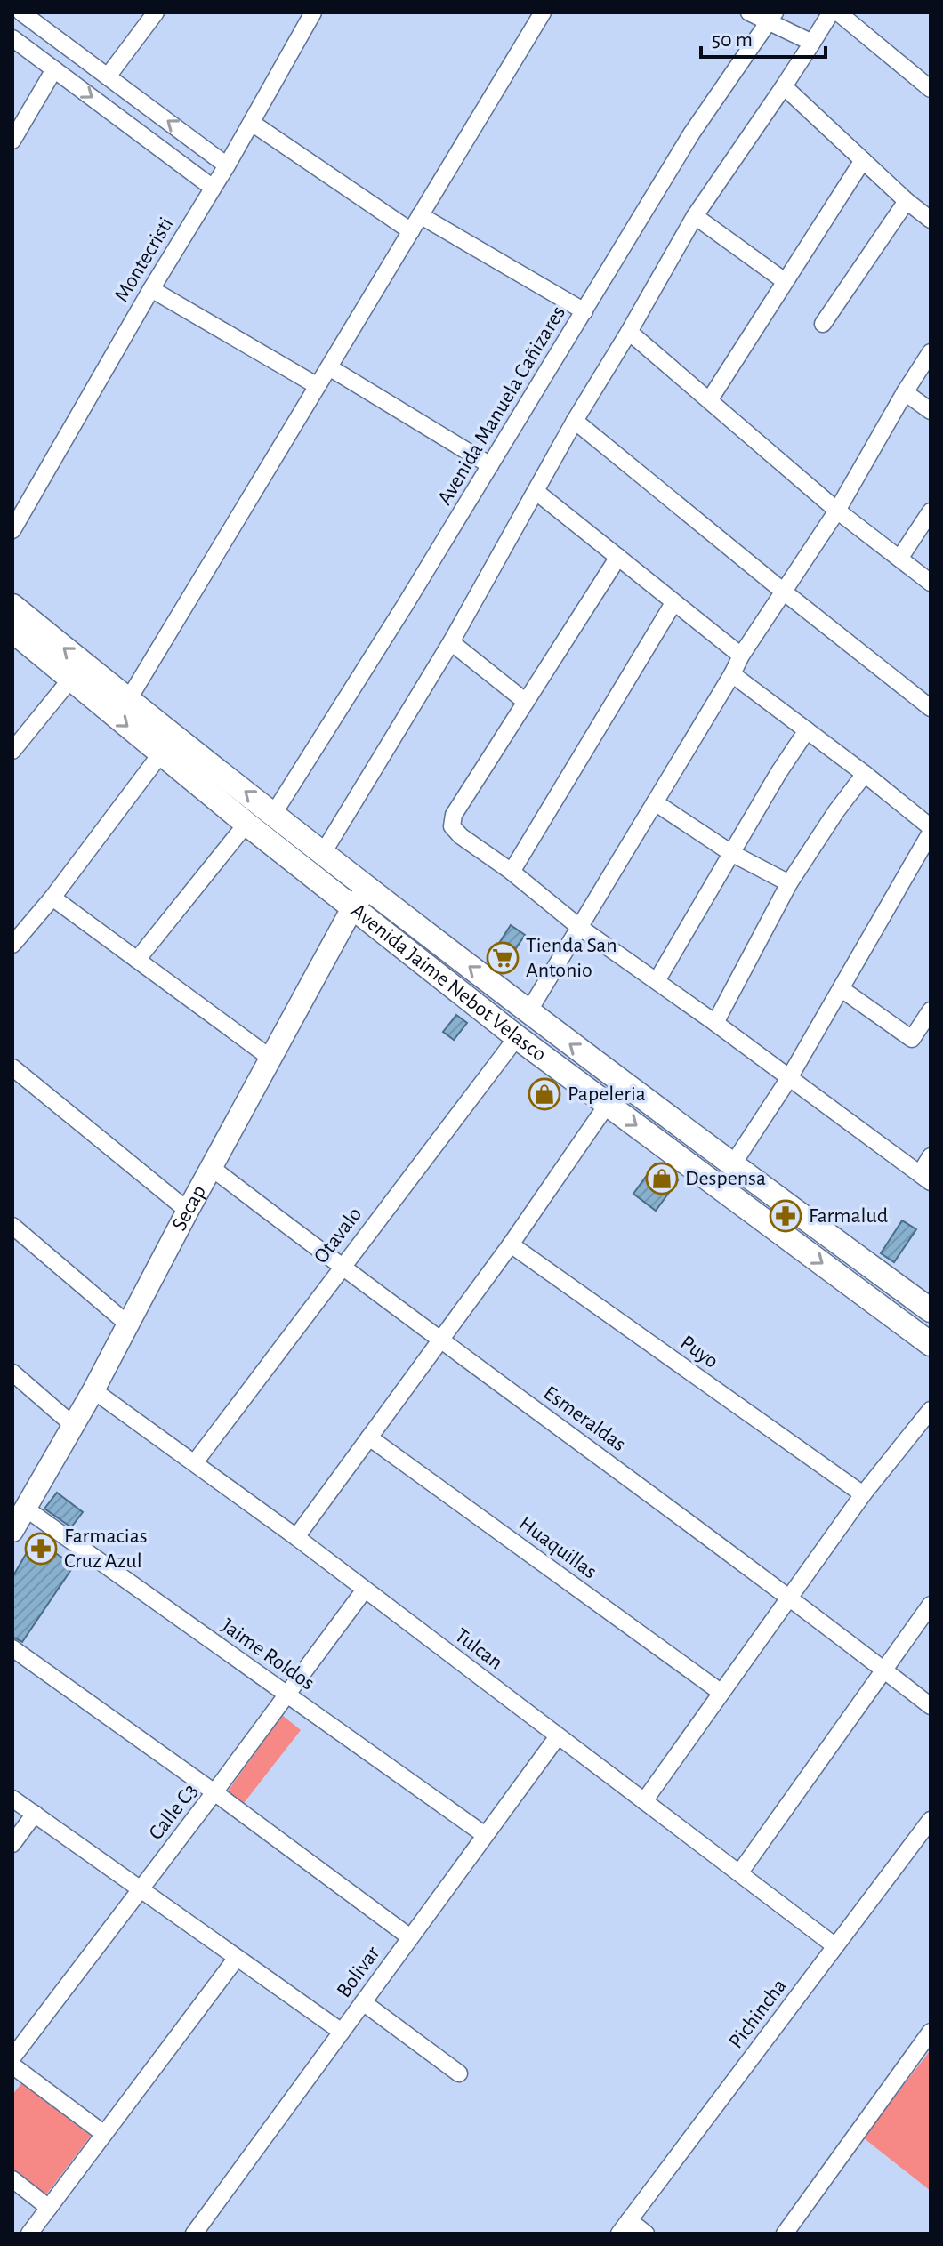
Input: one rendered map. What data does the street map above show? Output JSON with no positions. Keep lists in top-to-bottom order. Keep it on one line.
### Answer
{"streets":{"main road":["Avenida Jaime Nebot Velasco"],"street":["Montecristi","Avenida Manuela Cañizares","Secap","Otavalo","Puyo","Esmeraldas","Huaquillas","Tulcan","Jaime Roldos","Calle C3","Bolivar","Pichincha"]},"crossings":[["Avenida Manuela Cañizares","Avenida Jaime Nebot Velasco"],["Avenida Jaime Nebot Velasco","Secap"],["Avenida Jaime Nebot Velasco","Otavalo"],["Secap","Esmeraldas"],["Secap","Tulcan"],["Secap","Jaime Roldos"],["Otavalo","Esmeraldas"],["Otavalo","Tulcan"],["Tulcan","Calle C3"],["Tulcan","Bolivar"],["Tulcan","Pichincha"],["Jaime Roldos","Calle C3"],["Jaime Roldos","Bolivar"]],"places":{"supermarket":["Tienda San Antonio"],"shop":["Papeleria","Despensa"],"pharmacy":["Farmalud","Farmacias Cruz Azul"]},"scale_bar":"50 m"}
